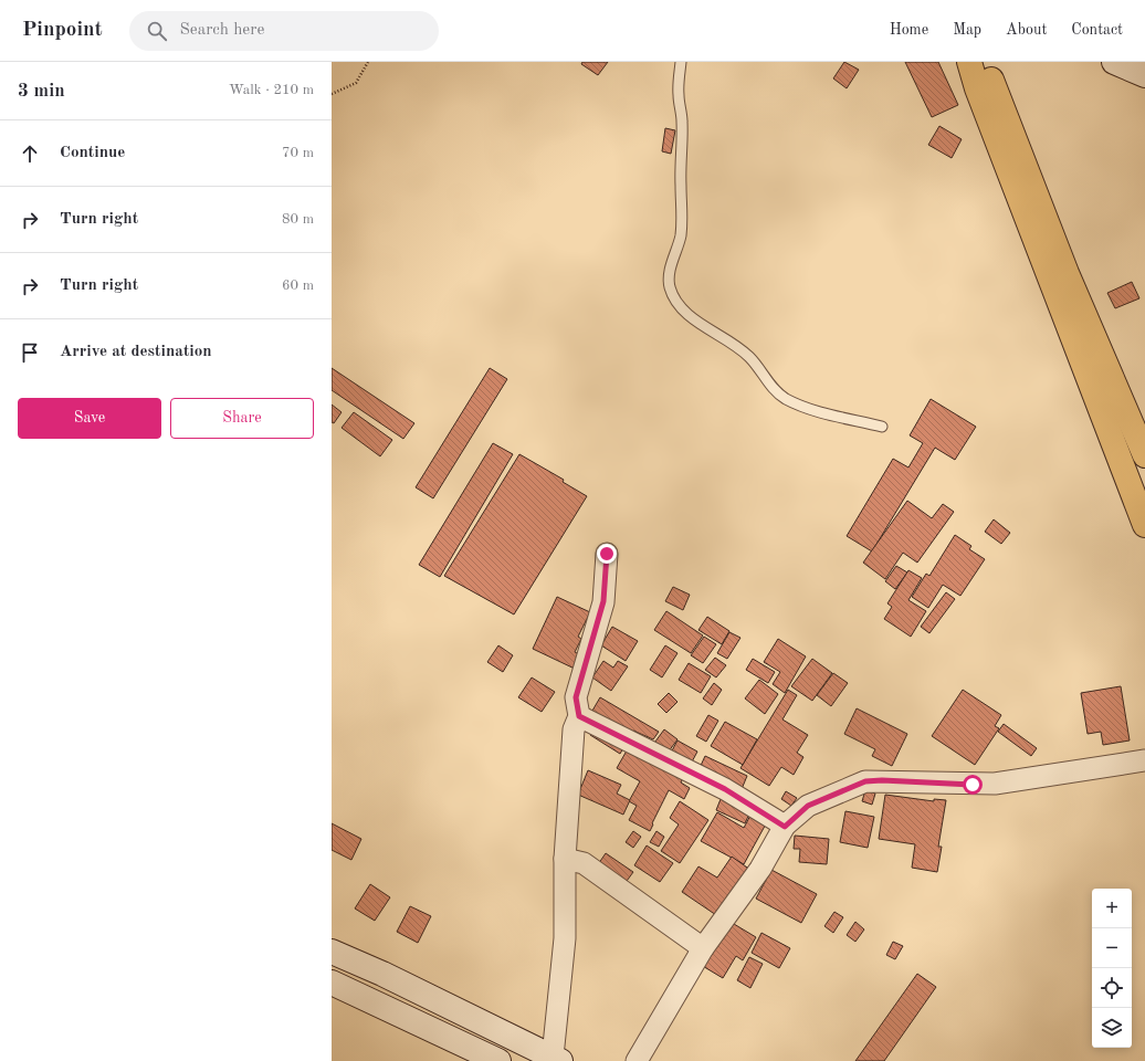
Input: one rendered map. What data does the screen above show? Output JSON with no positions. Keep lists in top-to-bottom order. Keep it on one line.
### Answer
{"page":{"header":"Pinpoint","search":"Search here","nav":["Home","Map","About","Contact"],"heading":["3 min","Walk · 210 m"],"list":[["Continue","70 m"],["Turn right","80 m"],["Turn right","60 m"],"Arrive at destination"],"buttons":["Save","Share"],"map_buttons":["+","−"]}}
